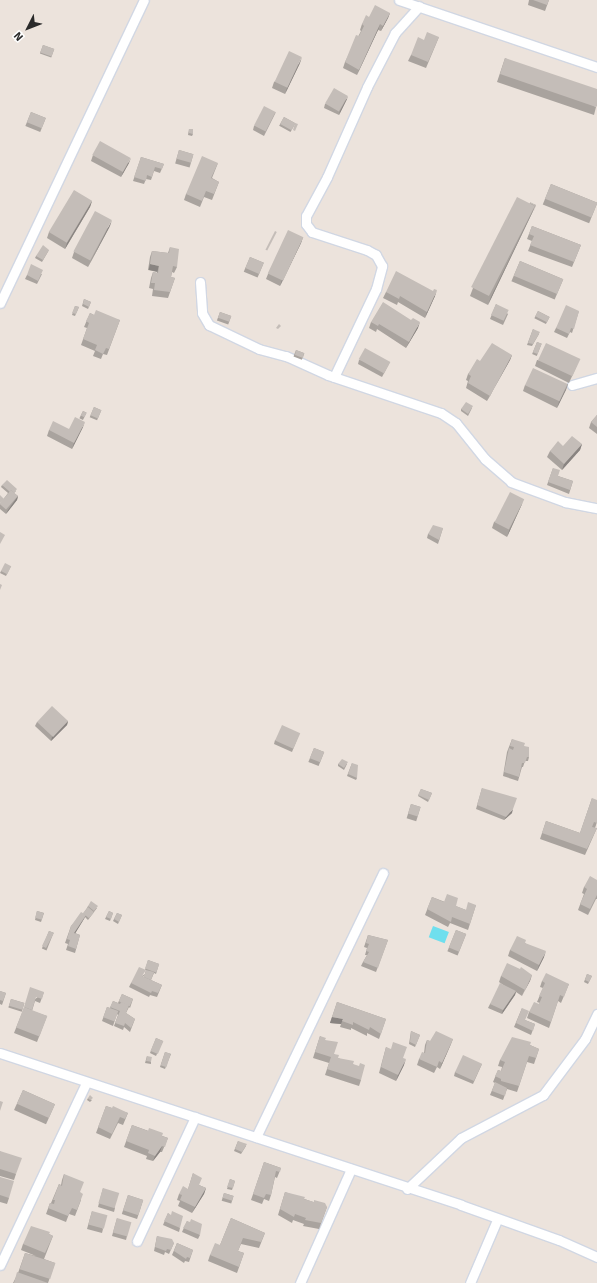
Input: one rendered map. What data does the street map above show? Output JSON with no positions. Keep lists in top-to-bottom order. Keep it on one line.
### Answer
{"north":"bottom left"}
